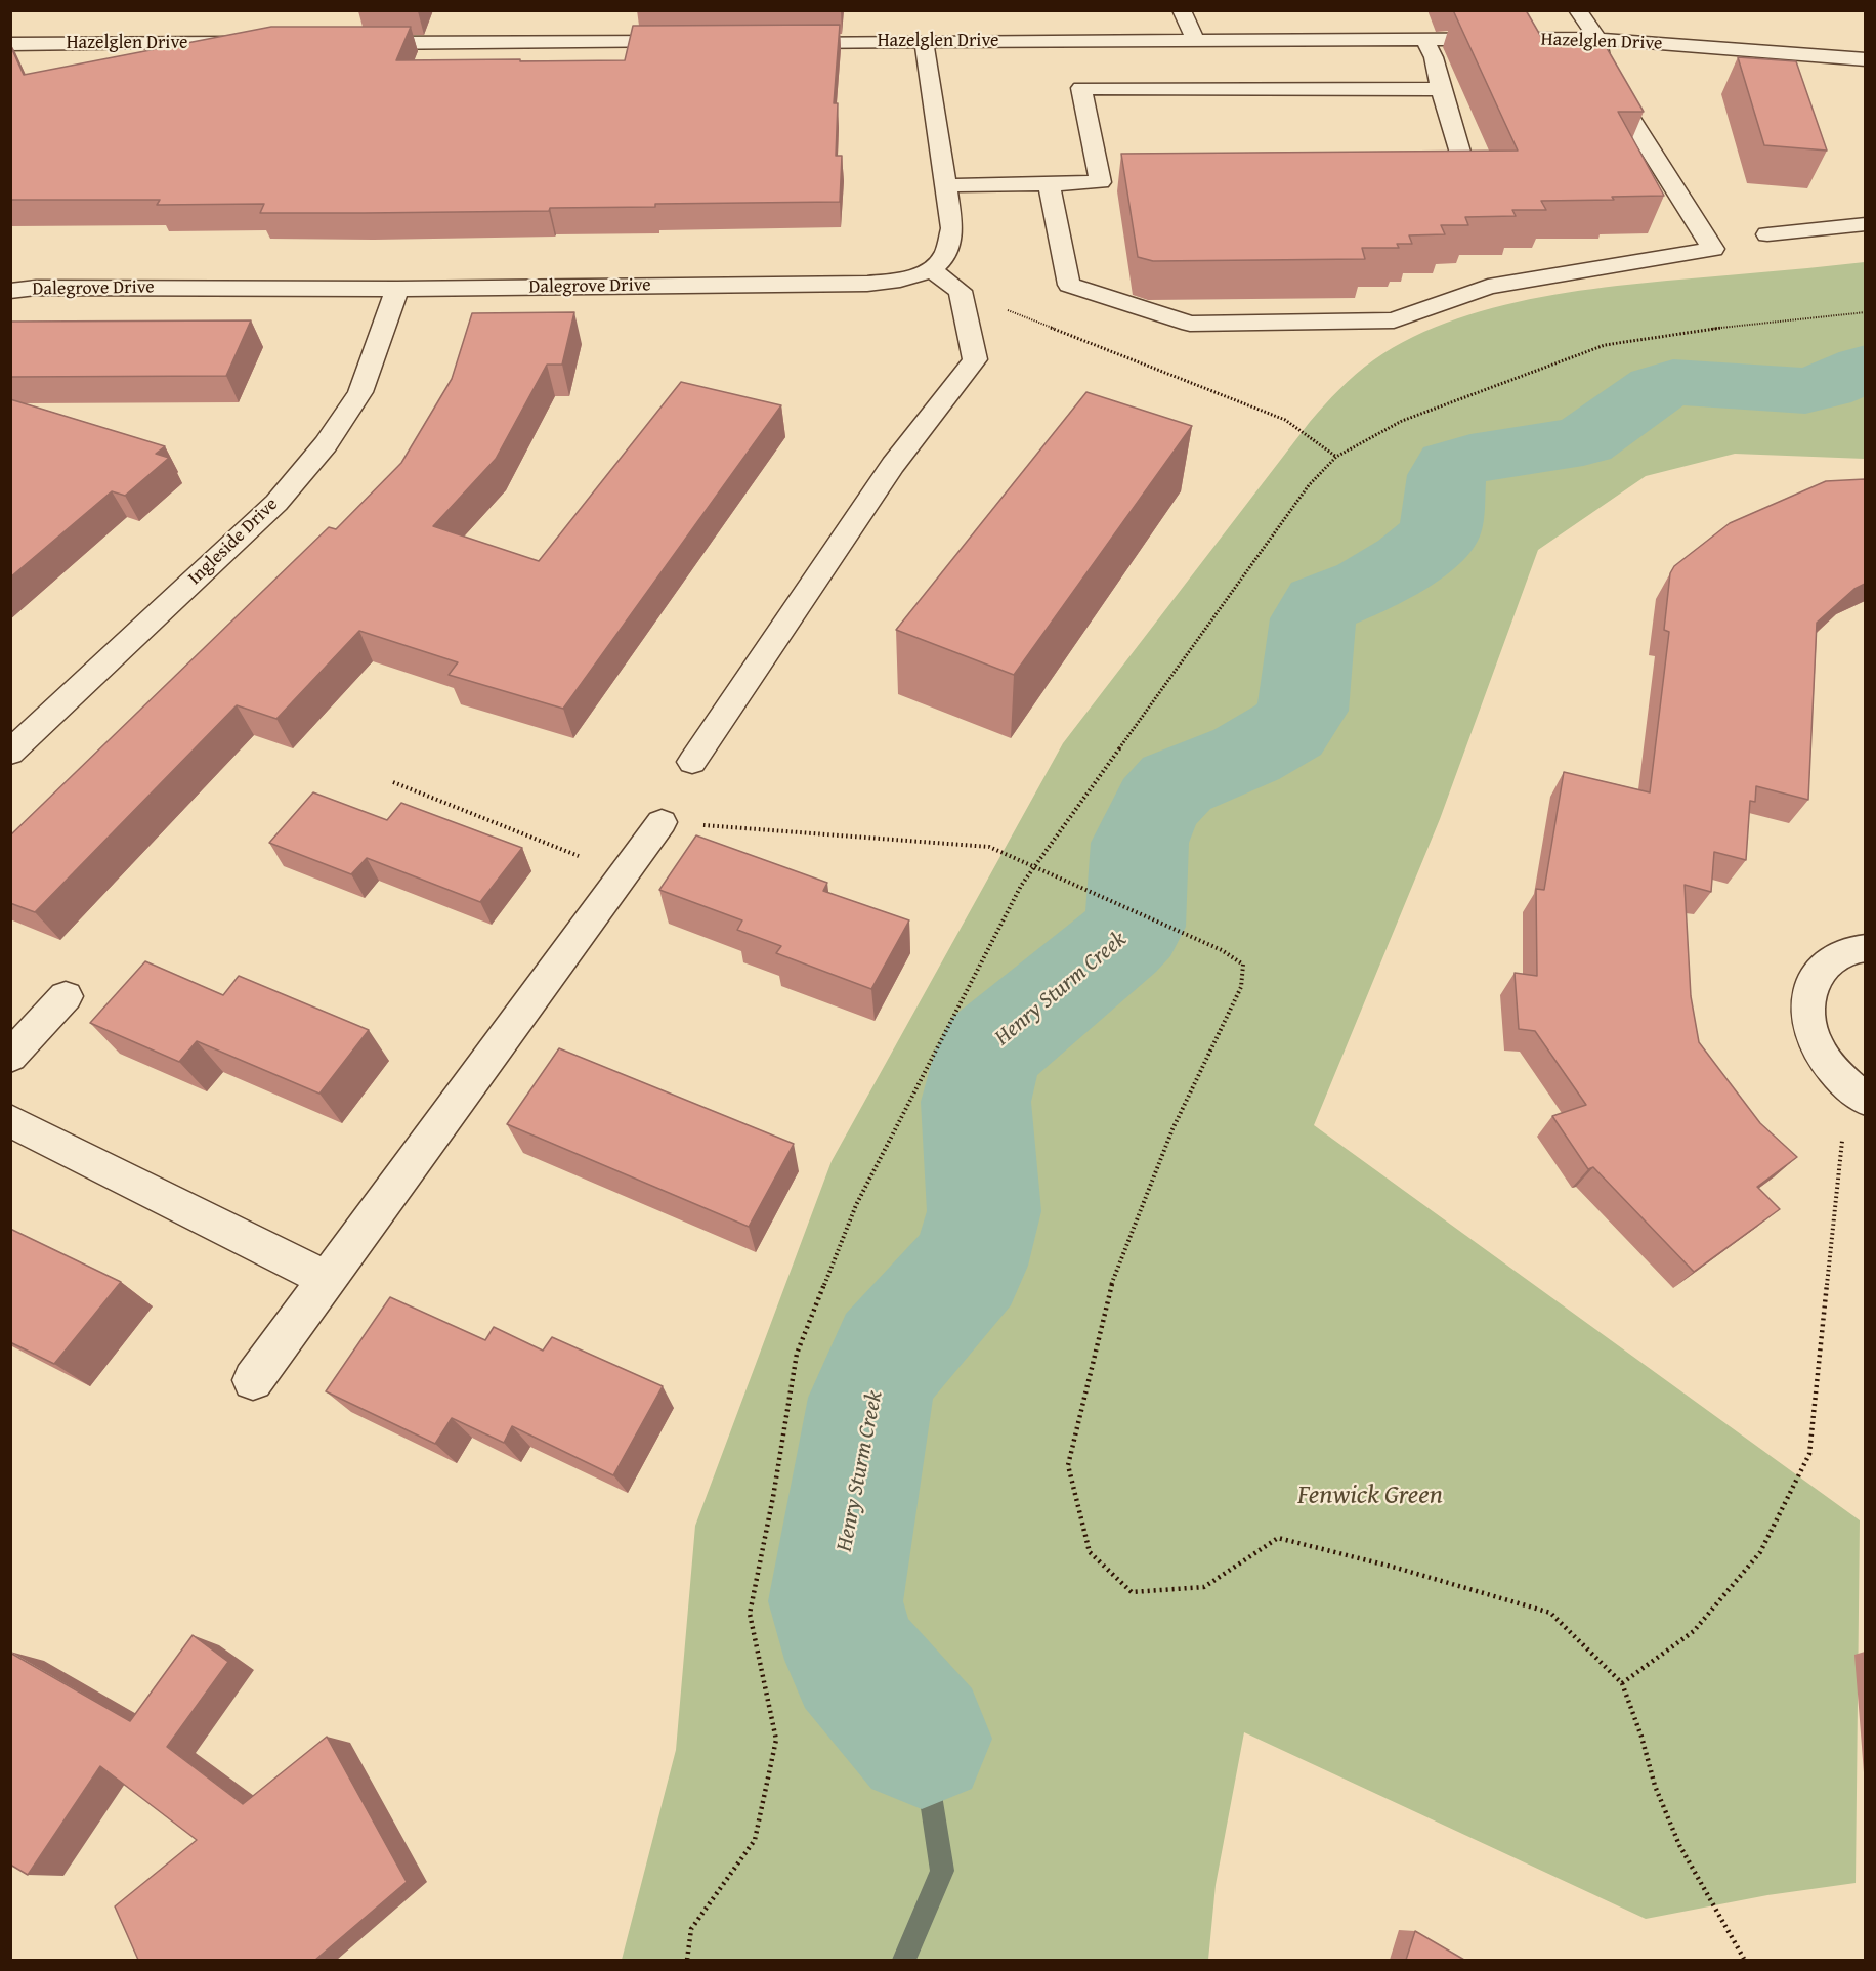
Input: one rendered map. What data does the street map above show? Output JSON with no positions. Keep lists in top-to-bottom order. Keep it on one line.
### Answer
{"streets":{"street":["Hazelglen Drive","Dalegrove Drive","Ingleside Drive"]},"crossings":[["Dalegrove Drive","Ingleside Drive"]],"water":["Henry Sturm Creek"],"parks":["Fenwick Green"]}
